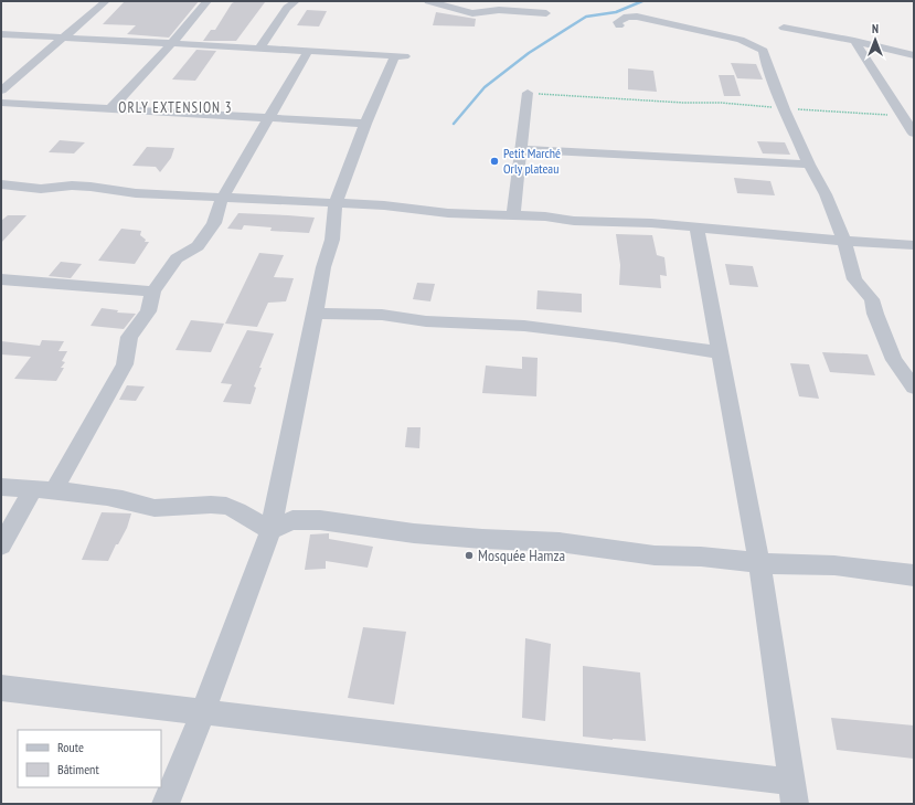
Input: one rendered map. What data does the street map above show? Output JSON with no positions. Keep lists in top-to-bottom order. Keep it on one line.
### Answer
{"districts":["ORLY EXTENSION 3"],"places":["Petit Marché Orly plateau","Mosquée Hamza"],"legend":["Route","Bâtiment"],"north":"top"}
